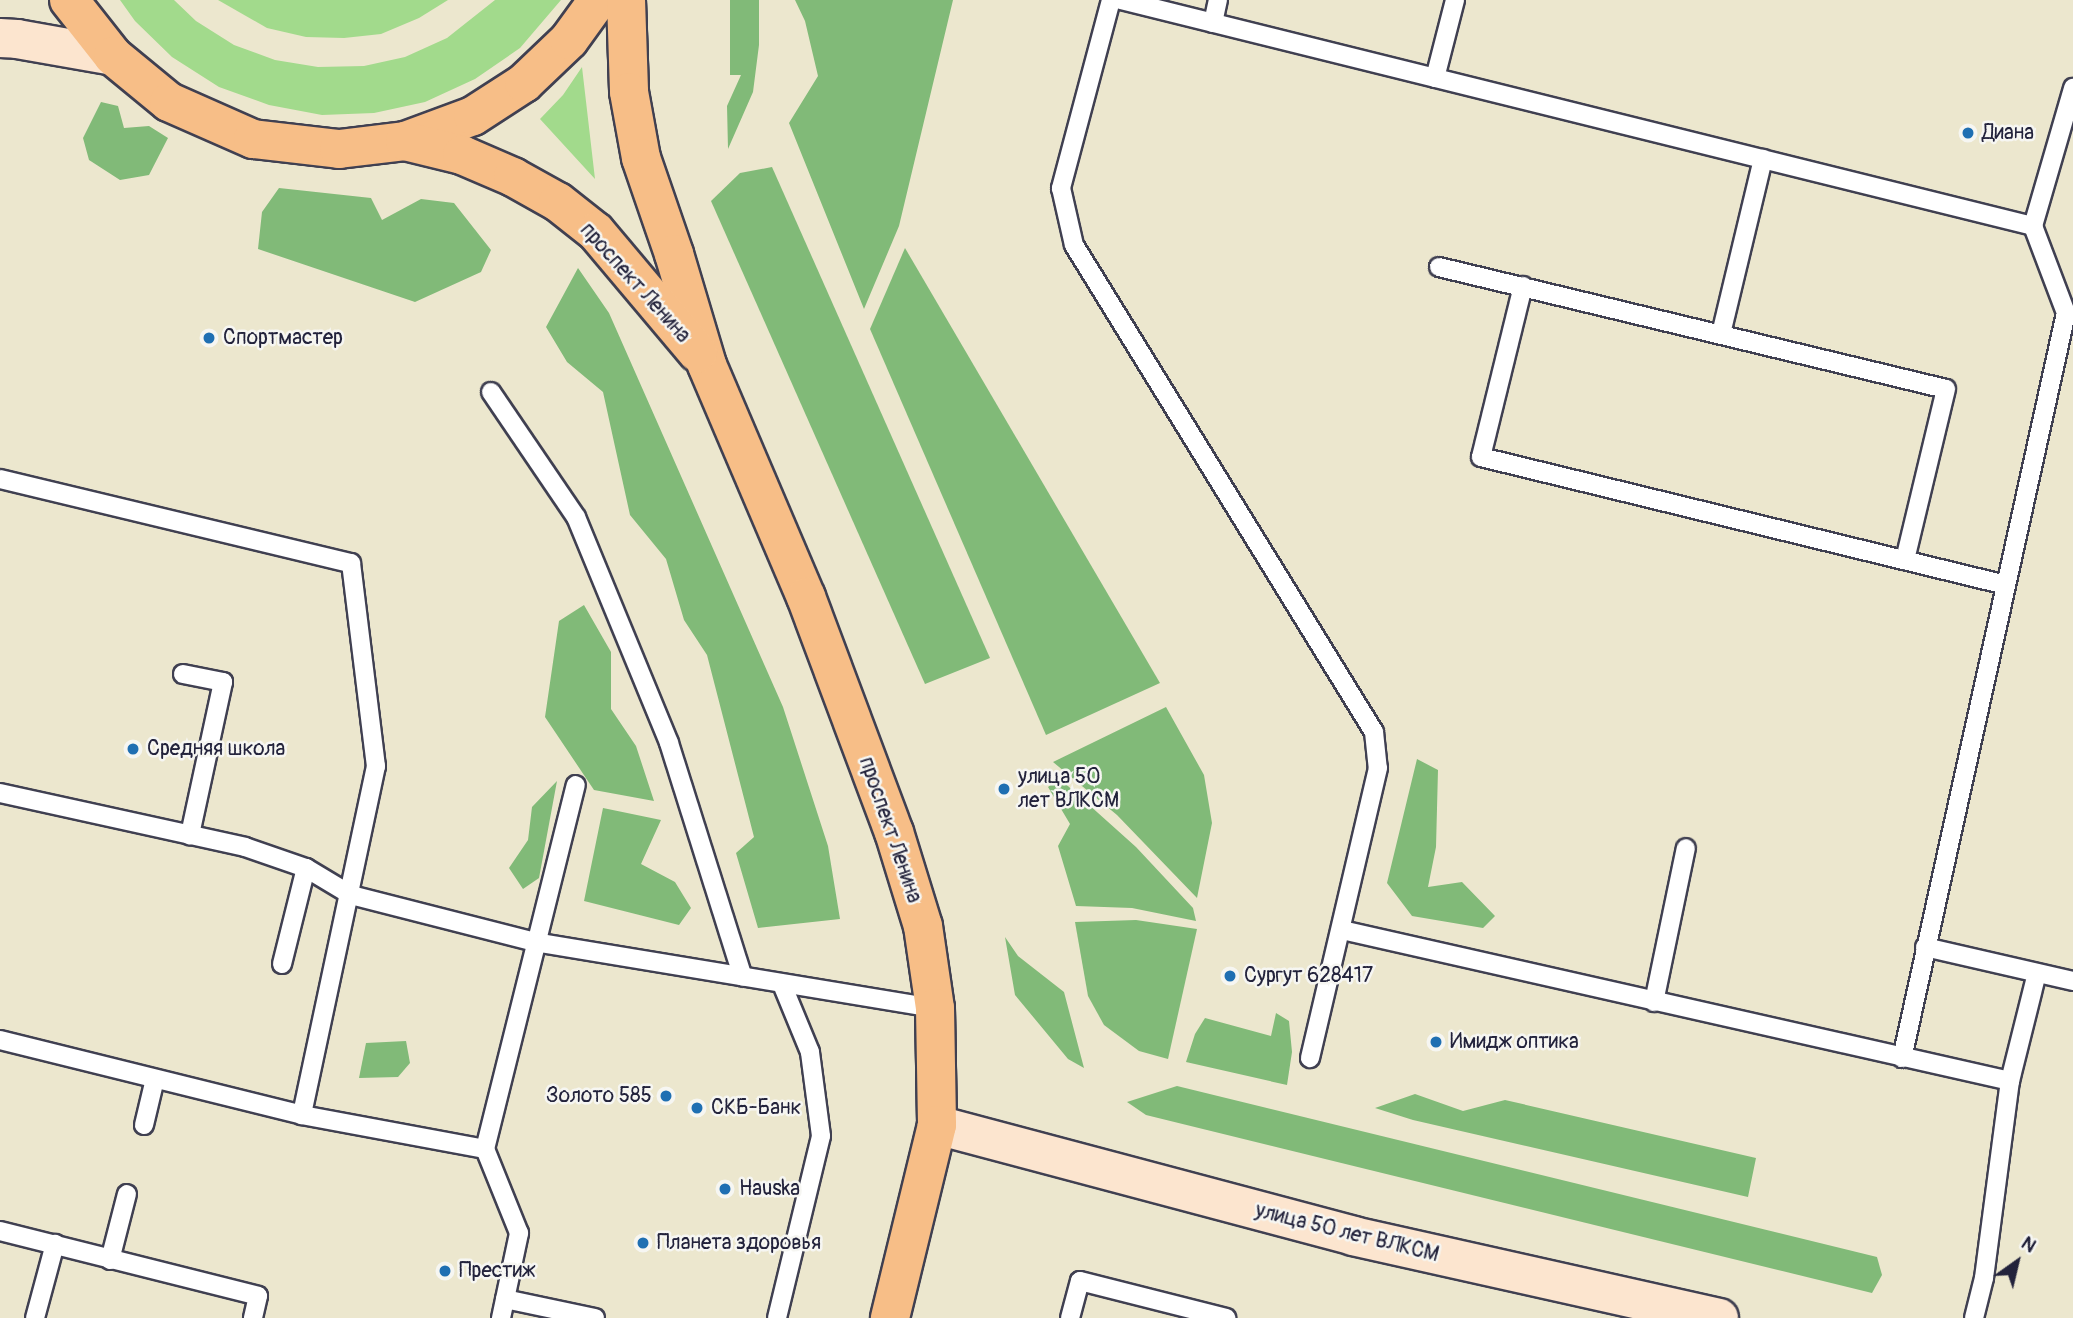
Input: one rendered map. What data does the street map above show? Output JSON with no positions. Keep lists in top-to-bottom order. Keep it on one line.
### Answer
{"streets":{"main road":["проспект Ленина","улица 50 лет ВЛКСМ"]},"crossings":[["проспект Ленина","улица 50 лет ВЛКСМ"]],"places":["Диана","Спортмастер","Средняя школа","улица 50 лет ВЛКСМ","Сургут 628417","Имидж оптика","Золото 585","СКБ-Банк","Hauska","Планета здоровья","Престиж"],"north":"top right"}
